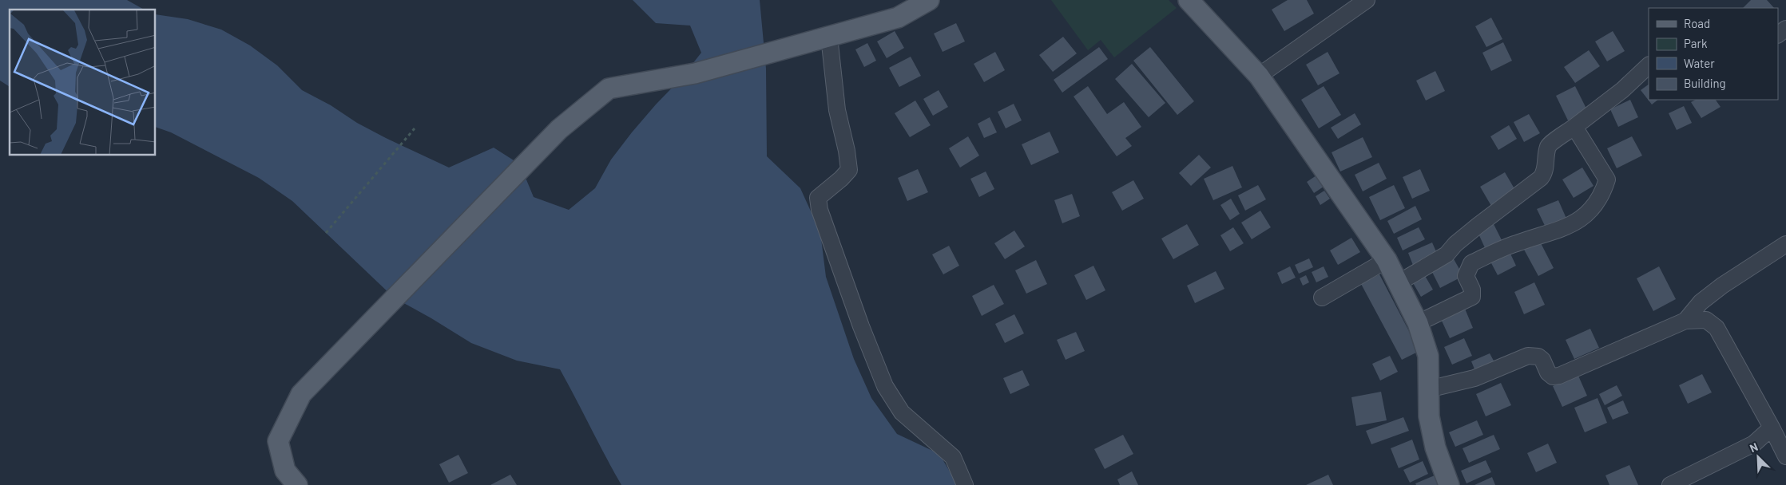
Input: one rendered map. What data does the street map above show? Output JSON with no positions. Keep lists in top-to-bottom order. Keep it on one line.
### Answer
{"legend":["Road","Park","Water","Building"],"north":"top left"}
